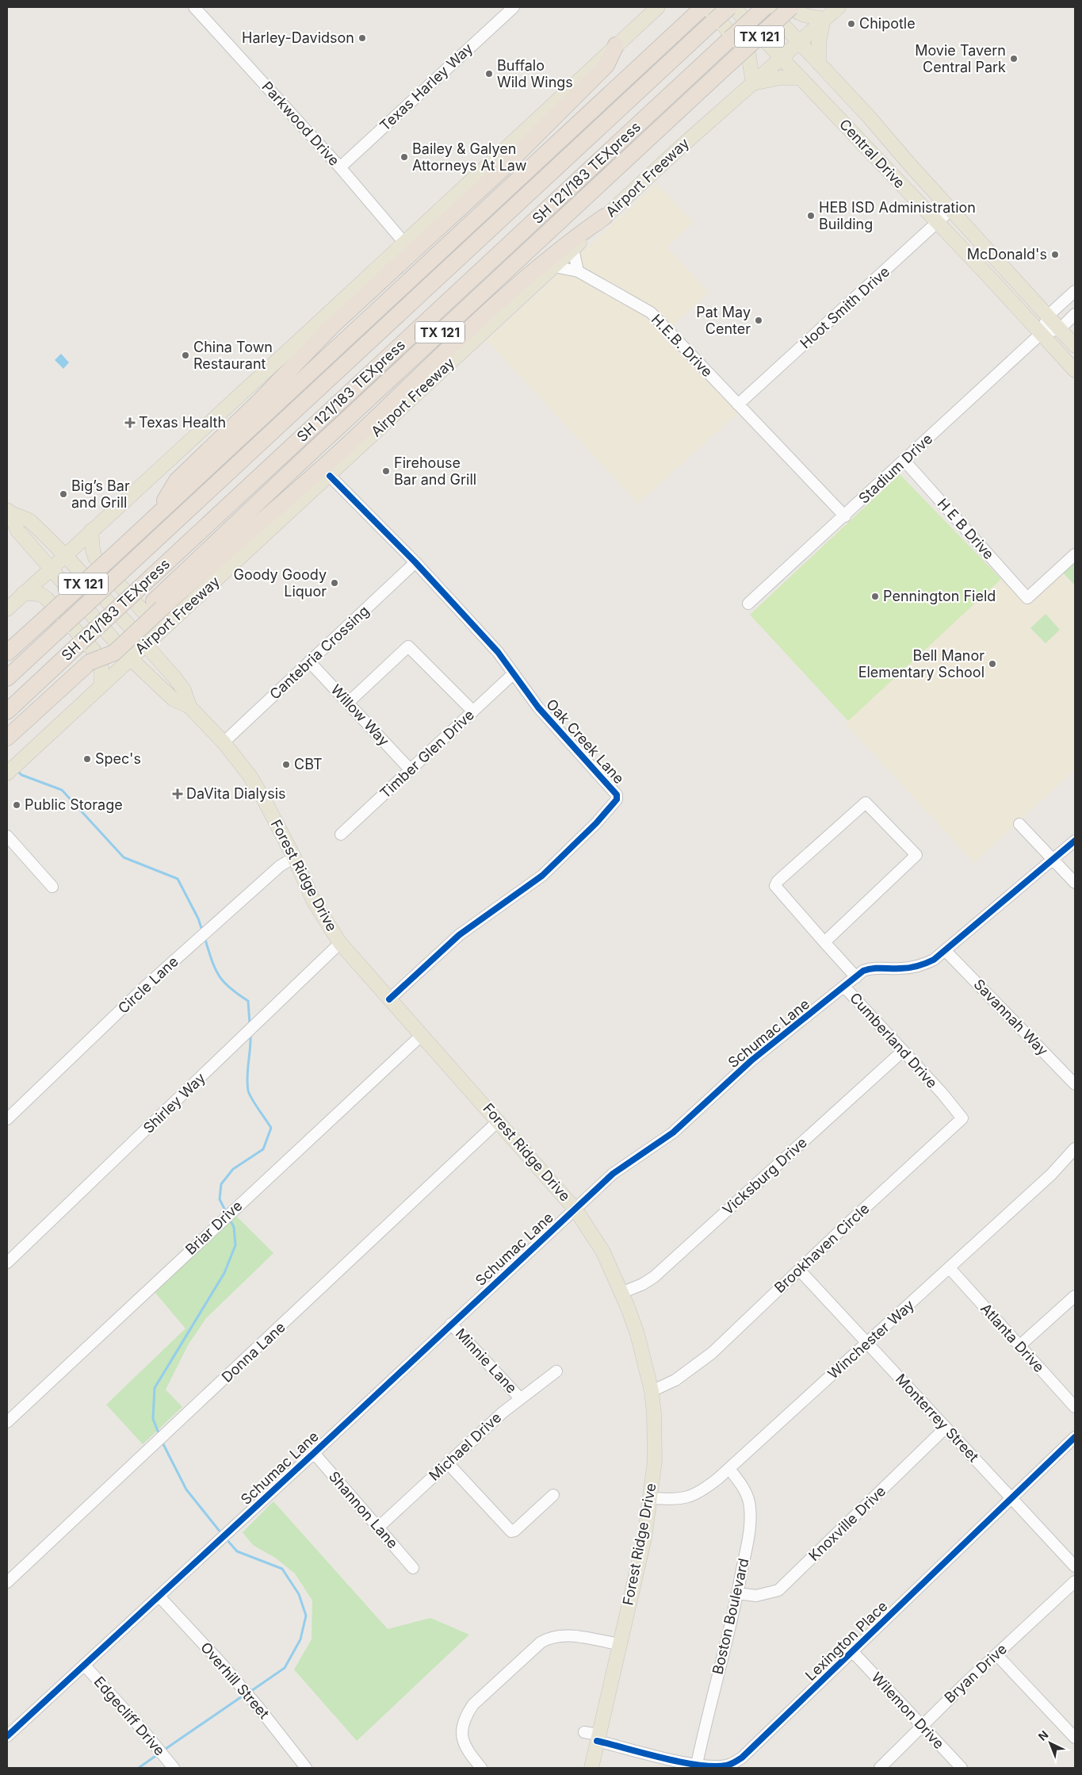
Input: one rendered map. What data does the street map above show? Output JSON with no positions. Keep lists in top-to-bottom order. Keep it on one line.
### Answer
{"streets":{"highway":["TX 121","SH 121/183 TEXpress","Airport Freeway"],"main road":["Central Drive","Forest Ridge Drive"],"street":["Texas Harley Way","Parkwood Drive","Hoot Smith Drive","H.E.B. Drive","Stadium Drive","H E B Drive","Cantebria Crossing","Willow Way","Oak Creek Lane","Timber Glen Drive","Circle Lane","Savannah Way","Schumac Lane","Cumberland Drive","Shirley Way","Vicksburg Drive","Briar Drive","Brookhaven Circle","Atlanta Drive","Winchester Way","Donna Lane","Minnie Lane","Monterrey Street","Michael Drive","Shannon Lane","Knoxville Drive","Boston Boulevard","Lexington Place","Bryan Drive","Overhill Street","Wilemon Drive","Edgecliff Drive"]},"crossings":[["Texas Harley Way","Parkwood Drive"],["Central Drive","SH 121/183 TEXpress"],["Central Drive","Airport Freeway"],["Central Drive","Hoot Smith Drive"],["Central Drive","Stadium Drive"],["Airport Freeway","H.E.B. Drive"],["Airport Freeway","Oak Creek Lane"],["Airport Freeway","Forest Ridge Drive"],["Hoot Smith Drive","H.E.B. Drive"],["Stadium Drive","H E B Drive"],["Cantebria Crossing","Willow Way"],["Cantebria Crossing","Oak Creek Lane"],["Cantebria Crossing","Forest Ridge Drive"],["Willow Way","Timber Glen Drive"],["Oak Creek Lane","Timber Glen Drive"],["Oak Creek Lane","Forest Ridge Drive"],["Forest Ridge Drive","Circle Lane"],["Forest Ridge Drive","Schumac Lane"],["Forest Ridge Drive","Shirley Way"],["Forest Ridge Drive","Vicksburg Drive"],["Forest Ridge Drive","Briar Drive"],["Forest Ridge Drive","Brookhaven Circle"],["Forest Ridge Drive","Winchester Way"],["Forest Ridge Drive","Donna Lane"],["Forest Ridge Drive","Lexington Place"],["Savannah Way","Schumac Lane"],["Schumac Lane","Cumberland Drive"],["Schumac Lane","Minnie Lane"],["Schumac Lane","Shannon Lane"],["Schumac Lane","Overhill Street"],["Schumac Lane","Edgecliff Drive"],["Cumberland Drive","Vicksburg Drive"],["Cumberland Drive","Brookhaven Circle"],["Brookhaven Circle","Monterrey Street"],["Atlanta Drive","Winchester Way"],["Winchester Way","Monterrey Street"],["Winchester Way","Boston Boulevard"],["Minnie Lane","Michael Drive"],["Monterrey Street","Knoxville Drive"],["Monterrey Street","Lexington Place"],["Michael Drive","Shannon Lane"],["Knoxville Drive","Boston Boulevard"],["Boston Boulevard","Lexington Place"],["Lexington Place","Wilemon Drive"],["Bryan Drive","Wilemon Drive"]],"places":{"other":["Chipotle","Harley-Davidson","Movie Tavern Central Park","Buffalo Wild Wings","Bailey & Galyen Attorneys At Law","HEB ISD Administration Building","McDonald's","Pat May Center","China Town Restaurant","Firehouse Bar and Grill","Big’s Bar and Grill","Goody Goody Liquor","Pennington Field","Bell Manor Elementary School","Spec's","CBT","Public Storage"],"health":["Texas Health","DaVita Dialysis"]},"north":"top left"}
